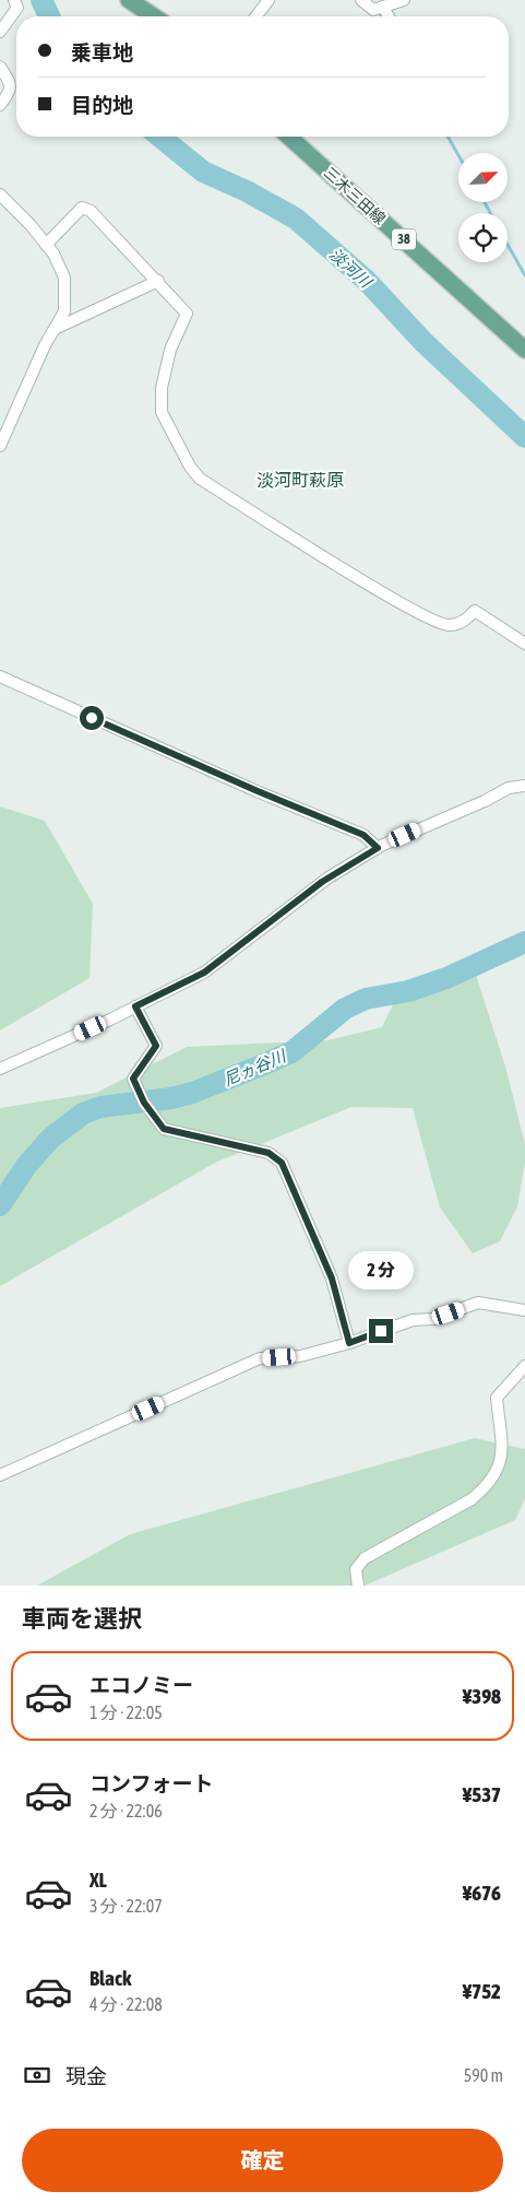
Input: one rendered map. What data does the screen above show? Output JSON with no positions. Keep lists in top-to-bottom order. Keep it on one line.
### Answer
{"streets":{"main road":["三木三田線","38"]},"districts":["淡河町萩原"],"water":["淡河川","尼ヵ谷川"],"north":"top right","page":{"banner":["乗車地","目的地"],"bubble":"2 分","heading":"車両を選択","list":[{"name":"エコノミー","note":"1 分 · 22:05","value":"¥398"},{"name":"コンフォート","note":"2 分 · 22:06","value":"¥537"},{"name":"XL","note":"3 分 · 22:07","value":"¥676"},{"name":"Black","note":"4 分 · 22:08","value":"¥752"}],"pay":["現金","590 m"],"buttons":"確定"}}
